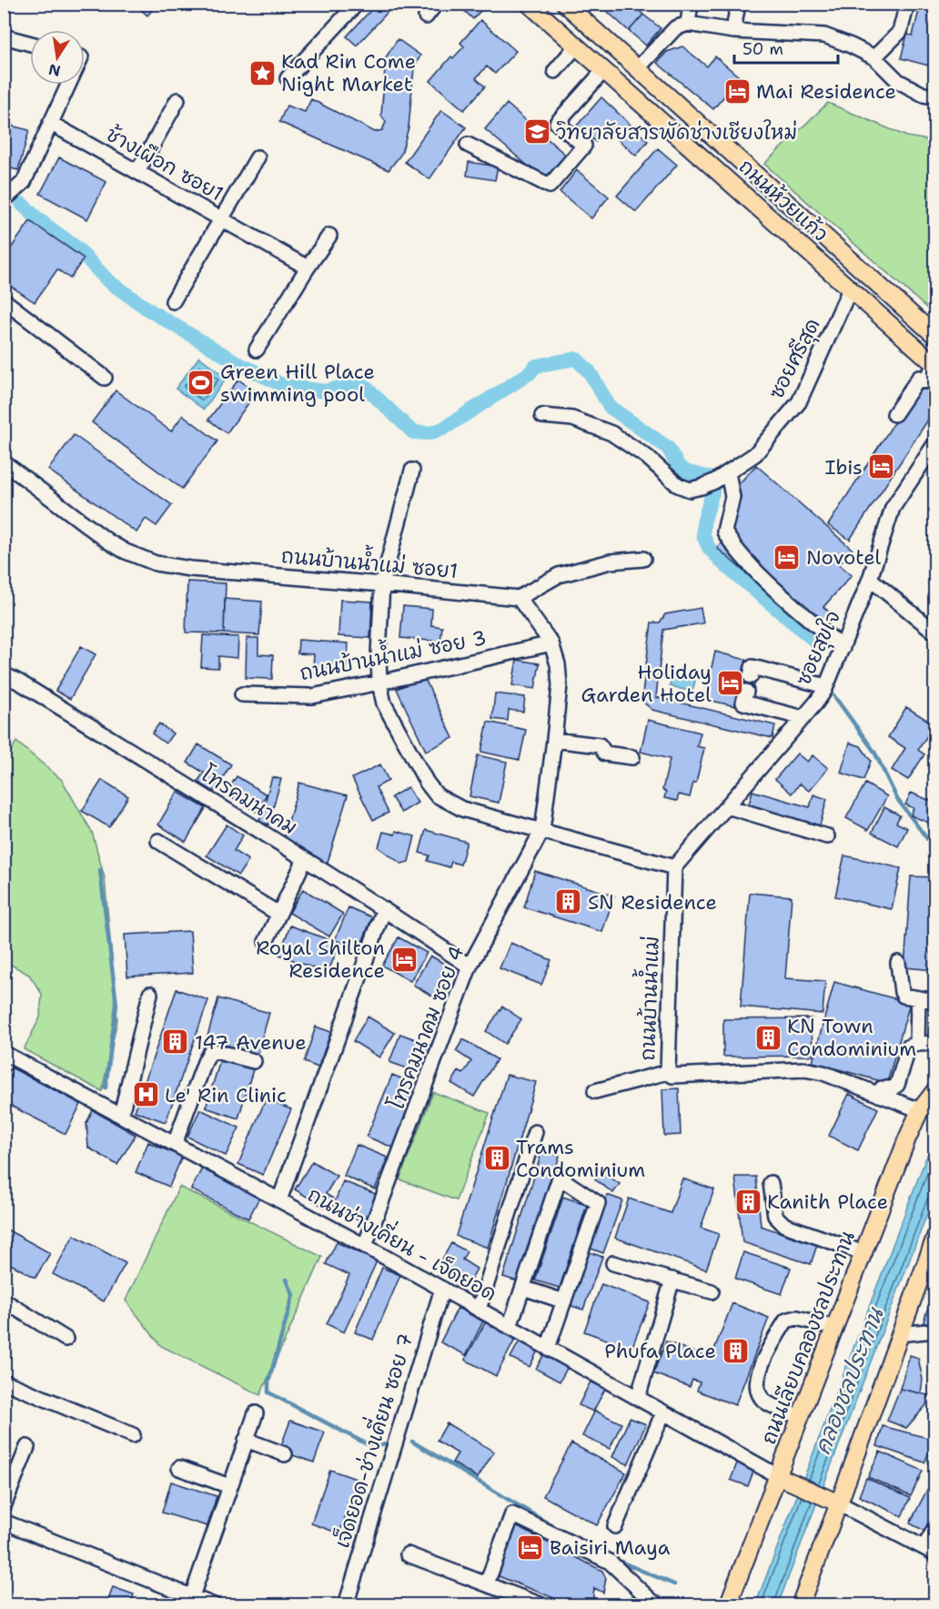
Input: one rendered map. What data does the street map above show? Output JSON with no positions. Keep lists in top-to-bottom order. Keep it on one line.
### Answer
{"streets":{"main road":["ถนนห้วยแก้ว","ถนนเลียบคลองชลประทาน"],"street":["ช้างเผือก ซอย1","ซอยศรีสุด","ถนนบ้านน้ำแม่ ซอย1","ซอยสุขใจ","ถนนบ้านน้ำแม่ ซอย 3","โทรคมนาคม","ถนนบ้านน้ำแม่","โทรคมนาคม ซอย 4","ถนนช่างเคี่ยน - เจ็ดยอด","เจ็ดยอด-ช่างเคี่ยน ซอย 7"]},"crossings":[["ถนนห้วยแก้ว","ซอยศรีสุด"],["ซอยสุขใจ","ถนนบ้านน้ำแม่"],["โทรคมนาคม","โทรคมนาคม ซอย 4"],["ถนนบ้านน้ำแม่","ถนนเลียบคลองชลประทาน"],["โทรคมนาคม ซอย 4","ถนนช่างเคี่ยน - เจ็ดยอด"],["ถนนช่างเคี่ยน - เจ็ดยอด","ถนนเลียบคลองชลประทาน"],["ถนนช่างเคี่ยน - เจ็ดยอด","เจ็ดยอด-ช่างเคี่ยน ซอย 7"]],"water":["คลองชลประทาน"],"places":{"place":["Kad Rin Come Night Market"],"hotel":["Mai Residence","Ibis","Novotel","Holiday Garden Hotel","Royal Shilton Residence","Baisiri Maya"],"school or university":["วิทยาลัยสารพัดช่างเชียงใหม่"],"sports":["Green Hill Place swimming pool"],"building":["SN Residence","KN Town Condominium","147 Avenue","Trams Condominium","Kanith Place","Phufa Place"],"hospital":["Le' Rin Clinic"]},"scale_bar":"50 m","north":"bottom"}
